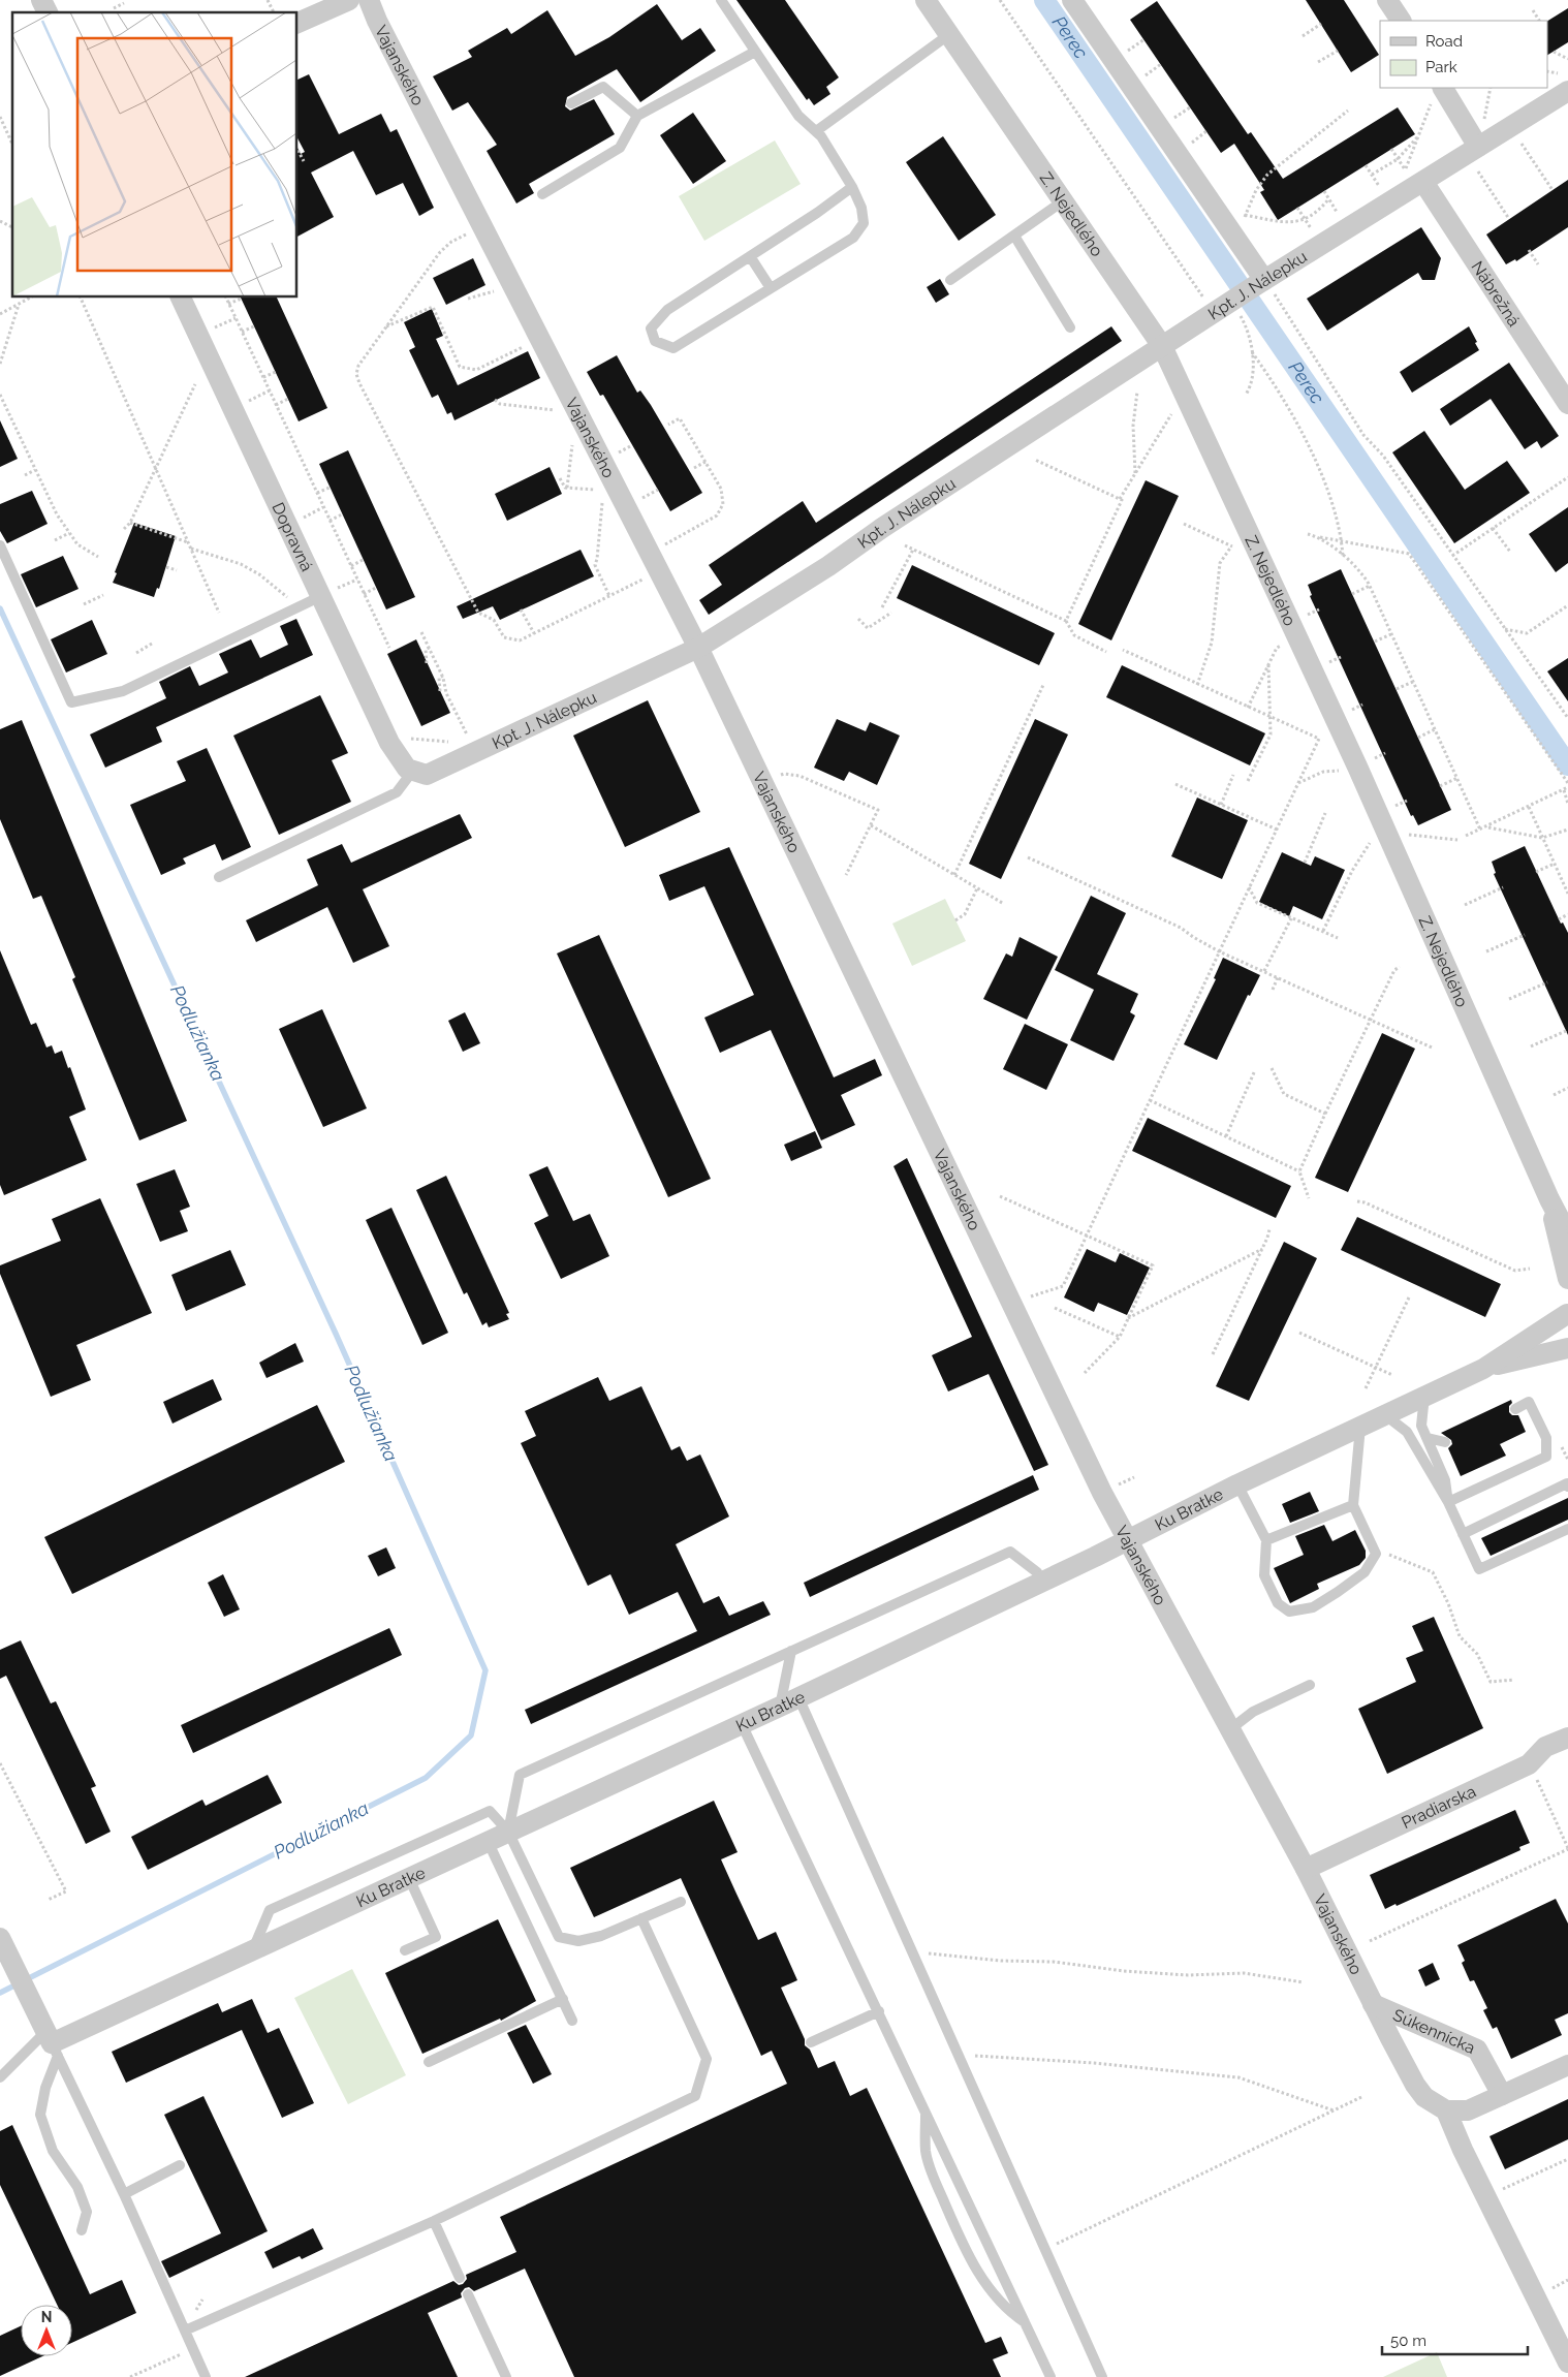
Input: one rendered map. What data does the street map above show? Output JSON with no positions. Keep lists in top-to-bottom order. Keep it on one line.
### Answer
{"streets":{"street":["Vajanského","Z. Nejedlého","Kpt. J. Nálepku","Nábrežná","Dopravná","Ku Bratke","Pradiarska","Súkennícka"]},"crossings":[["Vajanského","Kpt. J. Nálepku"],["Vajanského","Ku Bratke"],["Vajanského","Pradiarska"],["Vajanského","Súkennícka"],["Z. Nejedlého","Kpt. J. Nálepku"],["Kpt. J. Nálepku","Nábrežná"],["Kpt. J. Nálepku","Dopravná"]],"water":["Perec","Podlužianka"],"legend":["Road","Park"],"scale_bar":"50 m","north":"top"}
